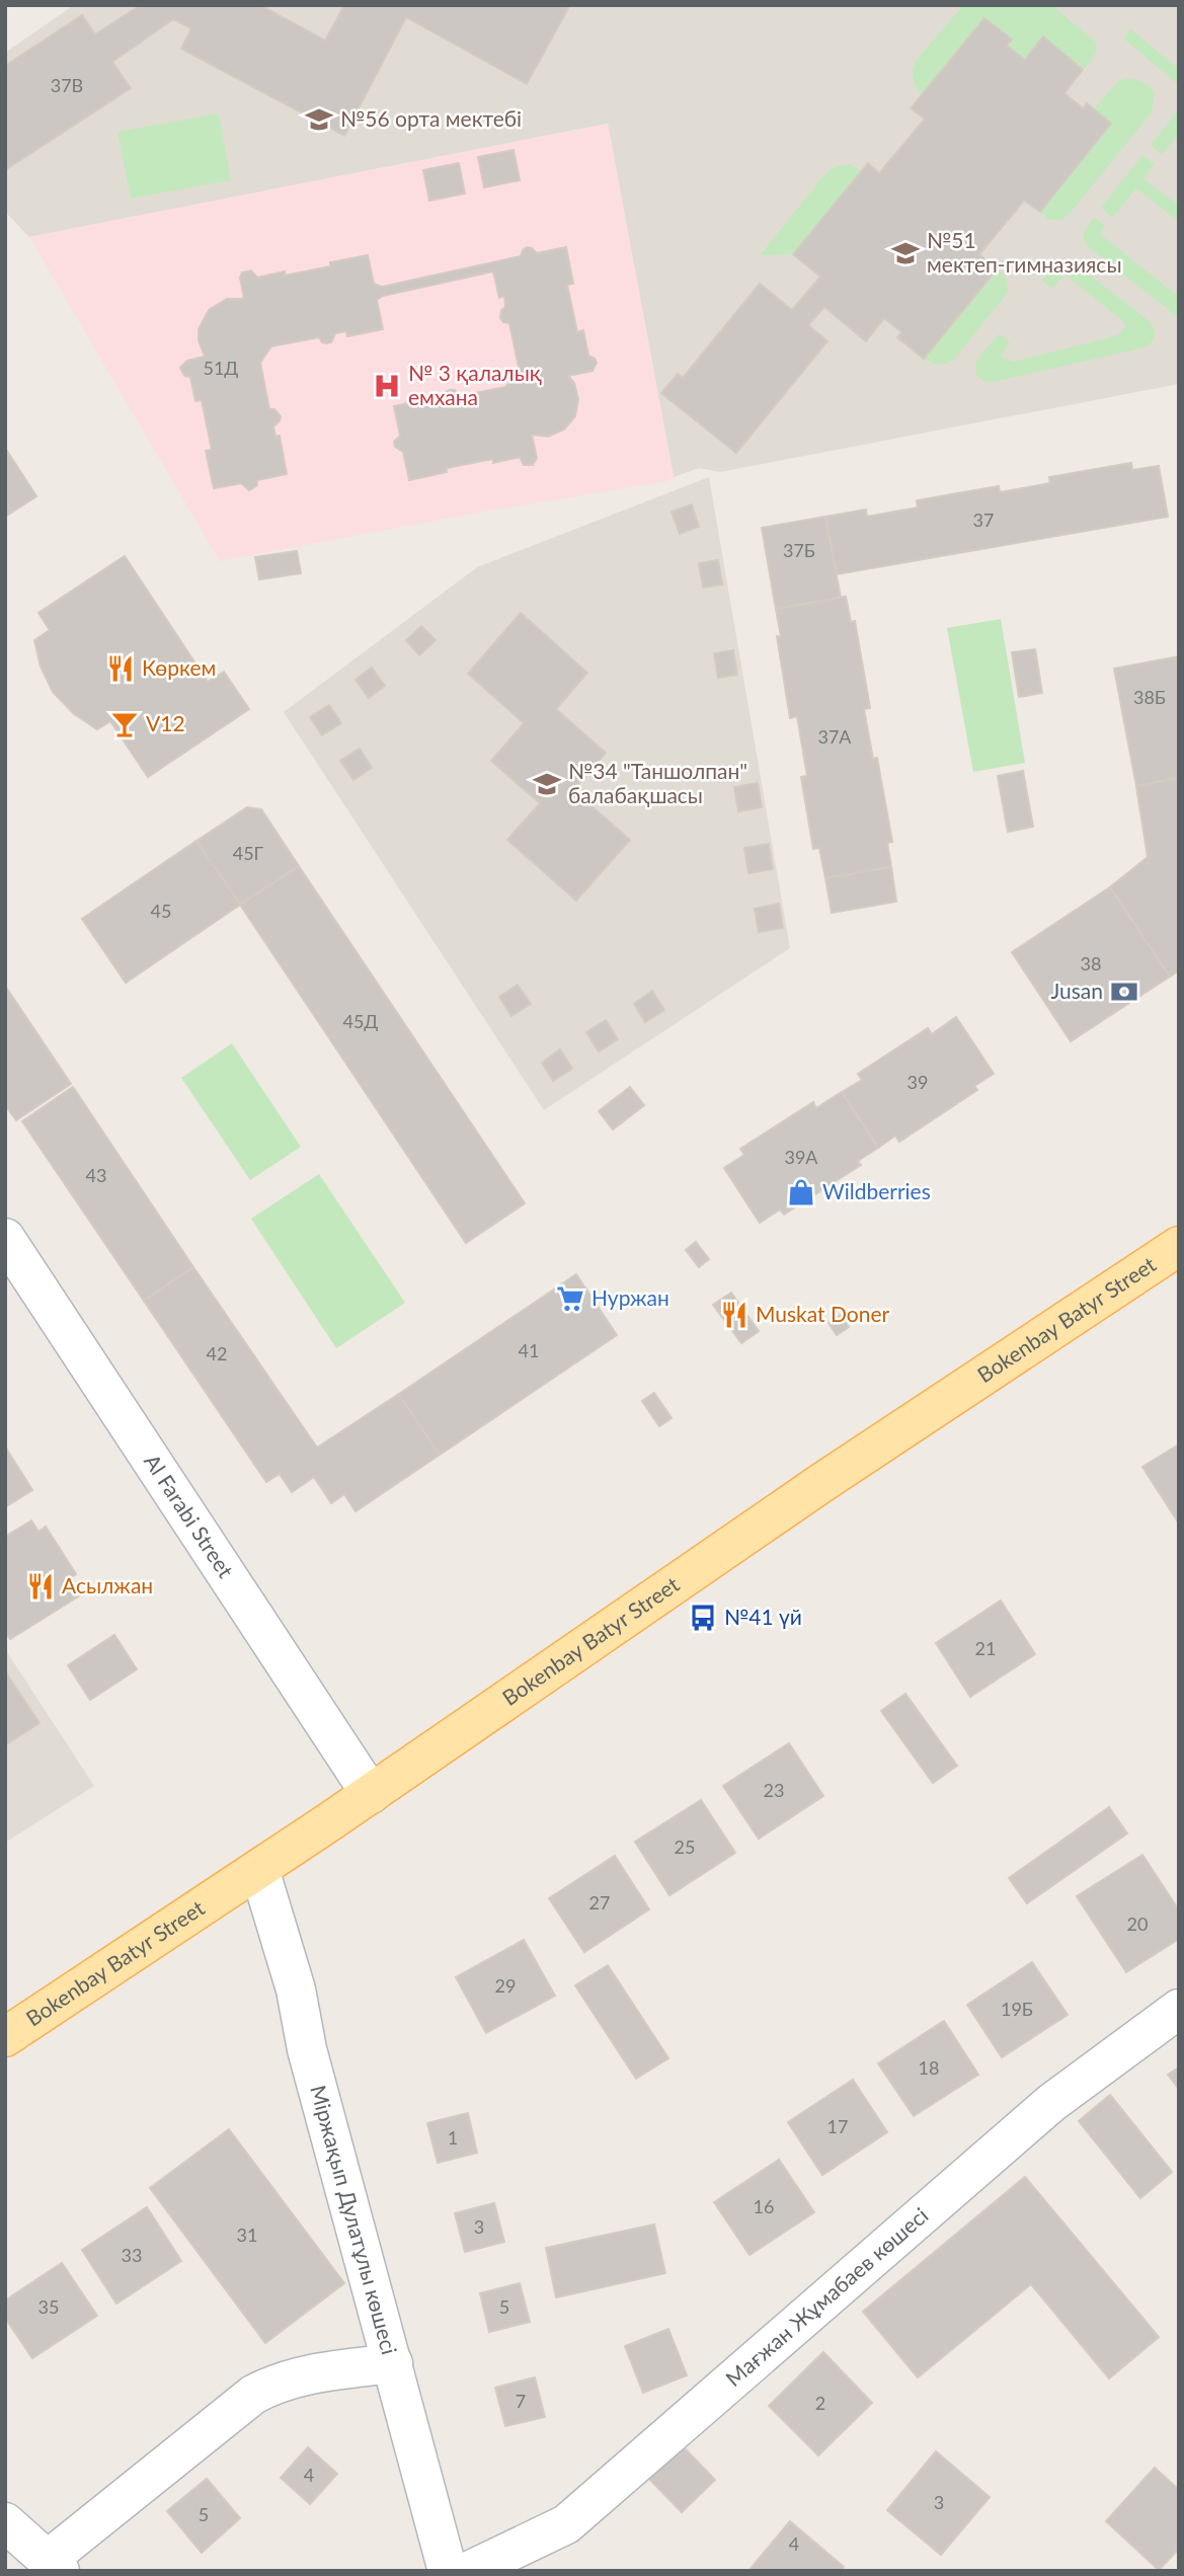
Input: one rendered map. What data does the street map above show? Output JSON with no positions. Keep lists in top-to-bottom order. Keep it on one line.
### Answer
{"streets":{"main road":["Bokenbay Batyr Street"],"street":["Al Farabi Street","Міржақып Дулатұлы көшесі","Мағжан Жұмабаев көшесі"]},"crossings":[["Bokenbay Batyr Street","Al Farabi Street"],["Bokenbay Batyr Street","Міржақып Дулатұлы көшесі"]],"places":{"school or university":["№56 орта мектебі","№51 мектеп-гимназиясы","№34 \"Таншолпан\" балабақшасы"],"hospital":["№ 3 қалалық емхана"],"restaurant":["Көркем","Muskat Doner","Асылжан"],"bar":["V12"],"bank":["Jusan"],"shop":["Wildberries"],"supermarket":["Нуржан"],"bus stop":["№41 үй"]},"house_numbers":["37В","51Д","37","37Б","38Б","37А","45Г","45","38","45Д","39","39А","43","41","42","21","23","25","27","20","29","19Б","18","17","1","16","3","31","33","35","5","7","2","4","3","5","4"]}
